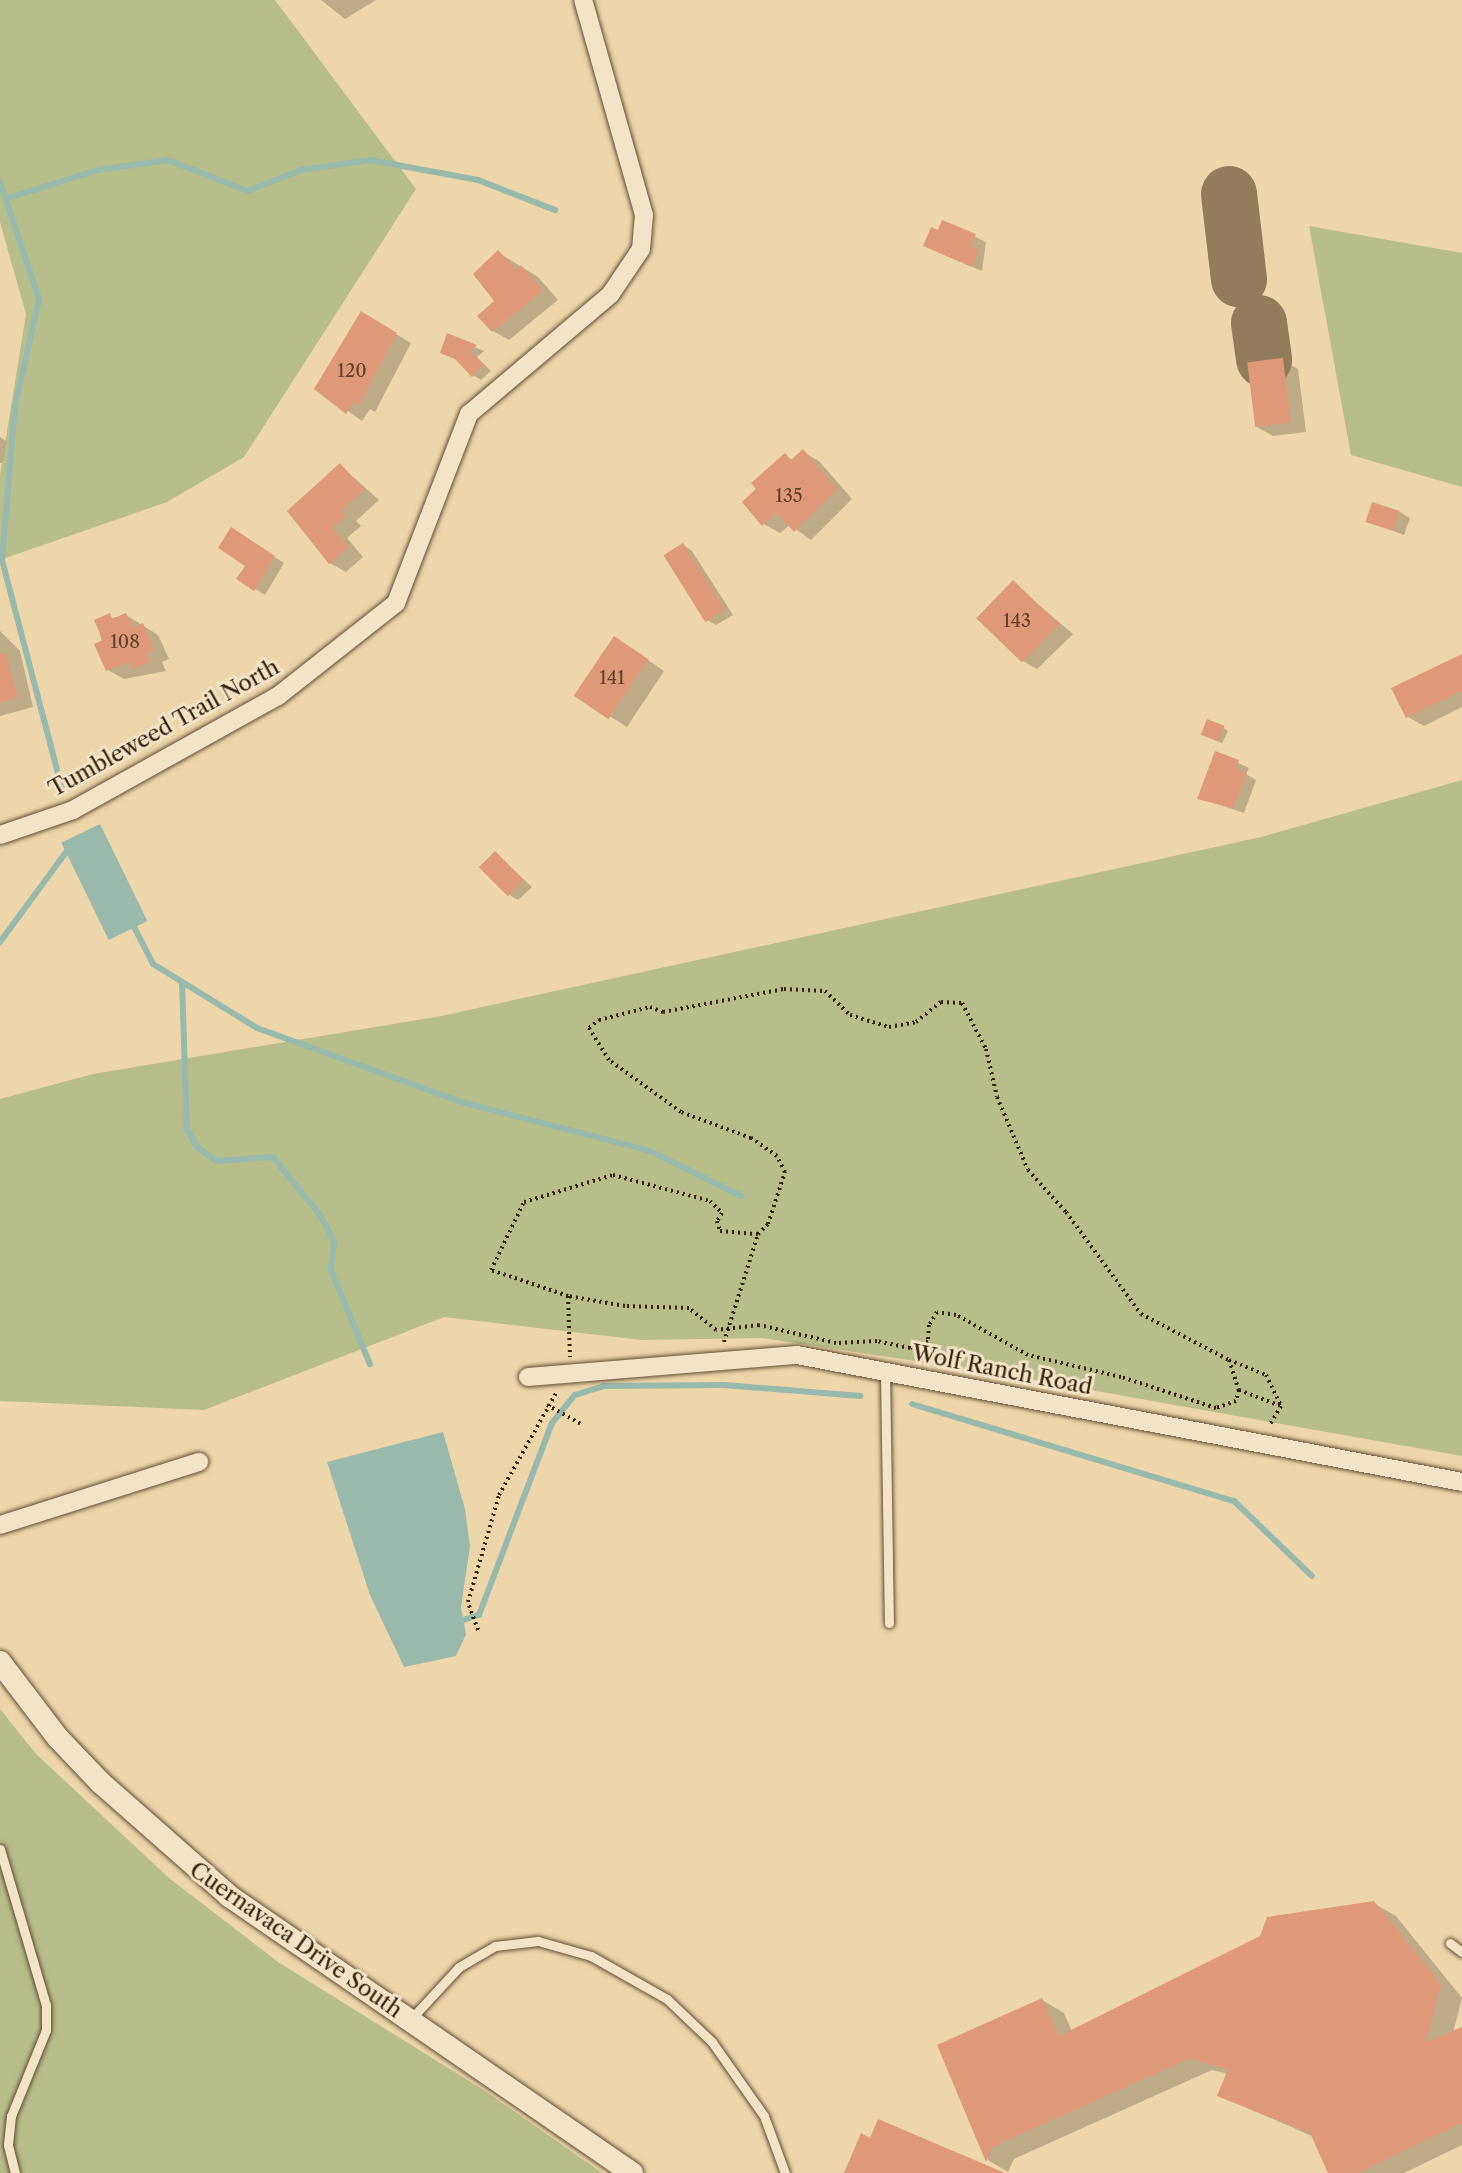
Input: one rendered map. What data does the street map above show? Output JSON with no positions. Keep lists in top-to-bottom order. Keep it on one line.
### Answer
{"streets":{"street":["Tumbleweed Trail North","Wolf Ranch Road","Cuernavaca Drive South"]},"house_numbers":["120","135","143","108","141"]}
